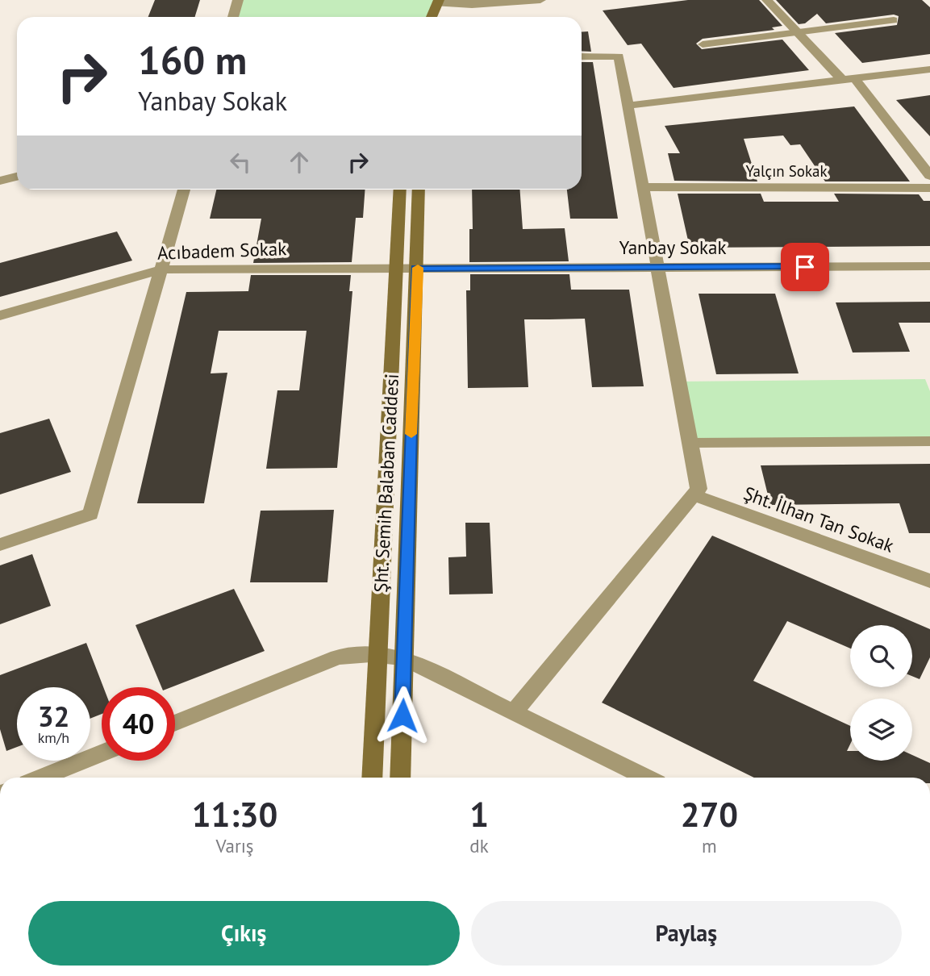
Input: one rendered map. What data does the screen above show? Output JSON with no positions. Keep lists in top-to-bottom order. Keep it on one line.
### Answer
{"streets":{"street":["Yalçın Sokak","Yanbay Sokak","Acıbadem Sokak","Şht. Semih Balaban Caddesi","Şht. İlhan Tan Sokak"]},"crossings":[["Yanbay Sokak","Acıbadem Sokak"],["Yanbay Sokak","Şht. Semih Balaban Caddesi"],["Acıbadem Sokak","Şht. Semih Balaban Caddesi"]],"page":{"turn":["160 m","Yanbay Sokak"],"speed":"32 km/h","limit":"40","eta":["11:30","Varış","1","dk","270","m"],"buttons":["Çıkış","Paylaş"]}}
